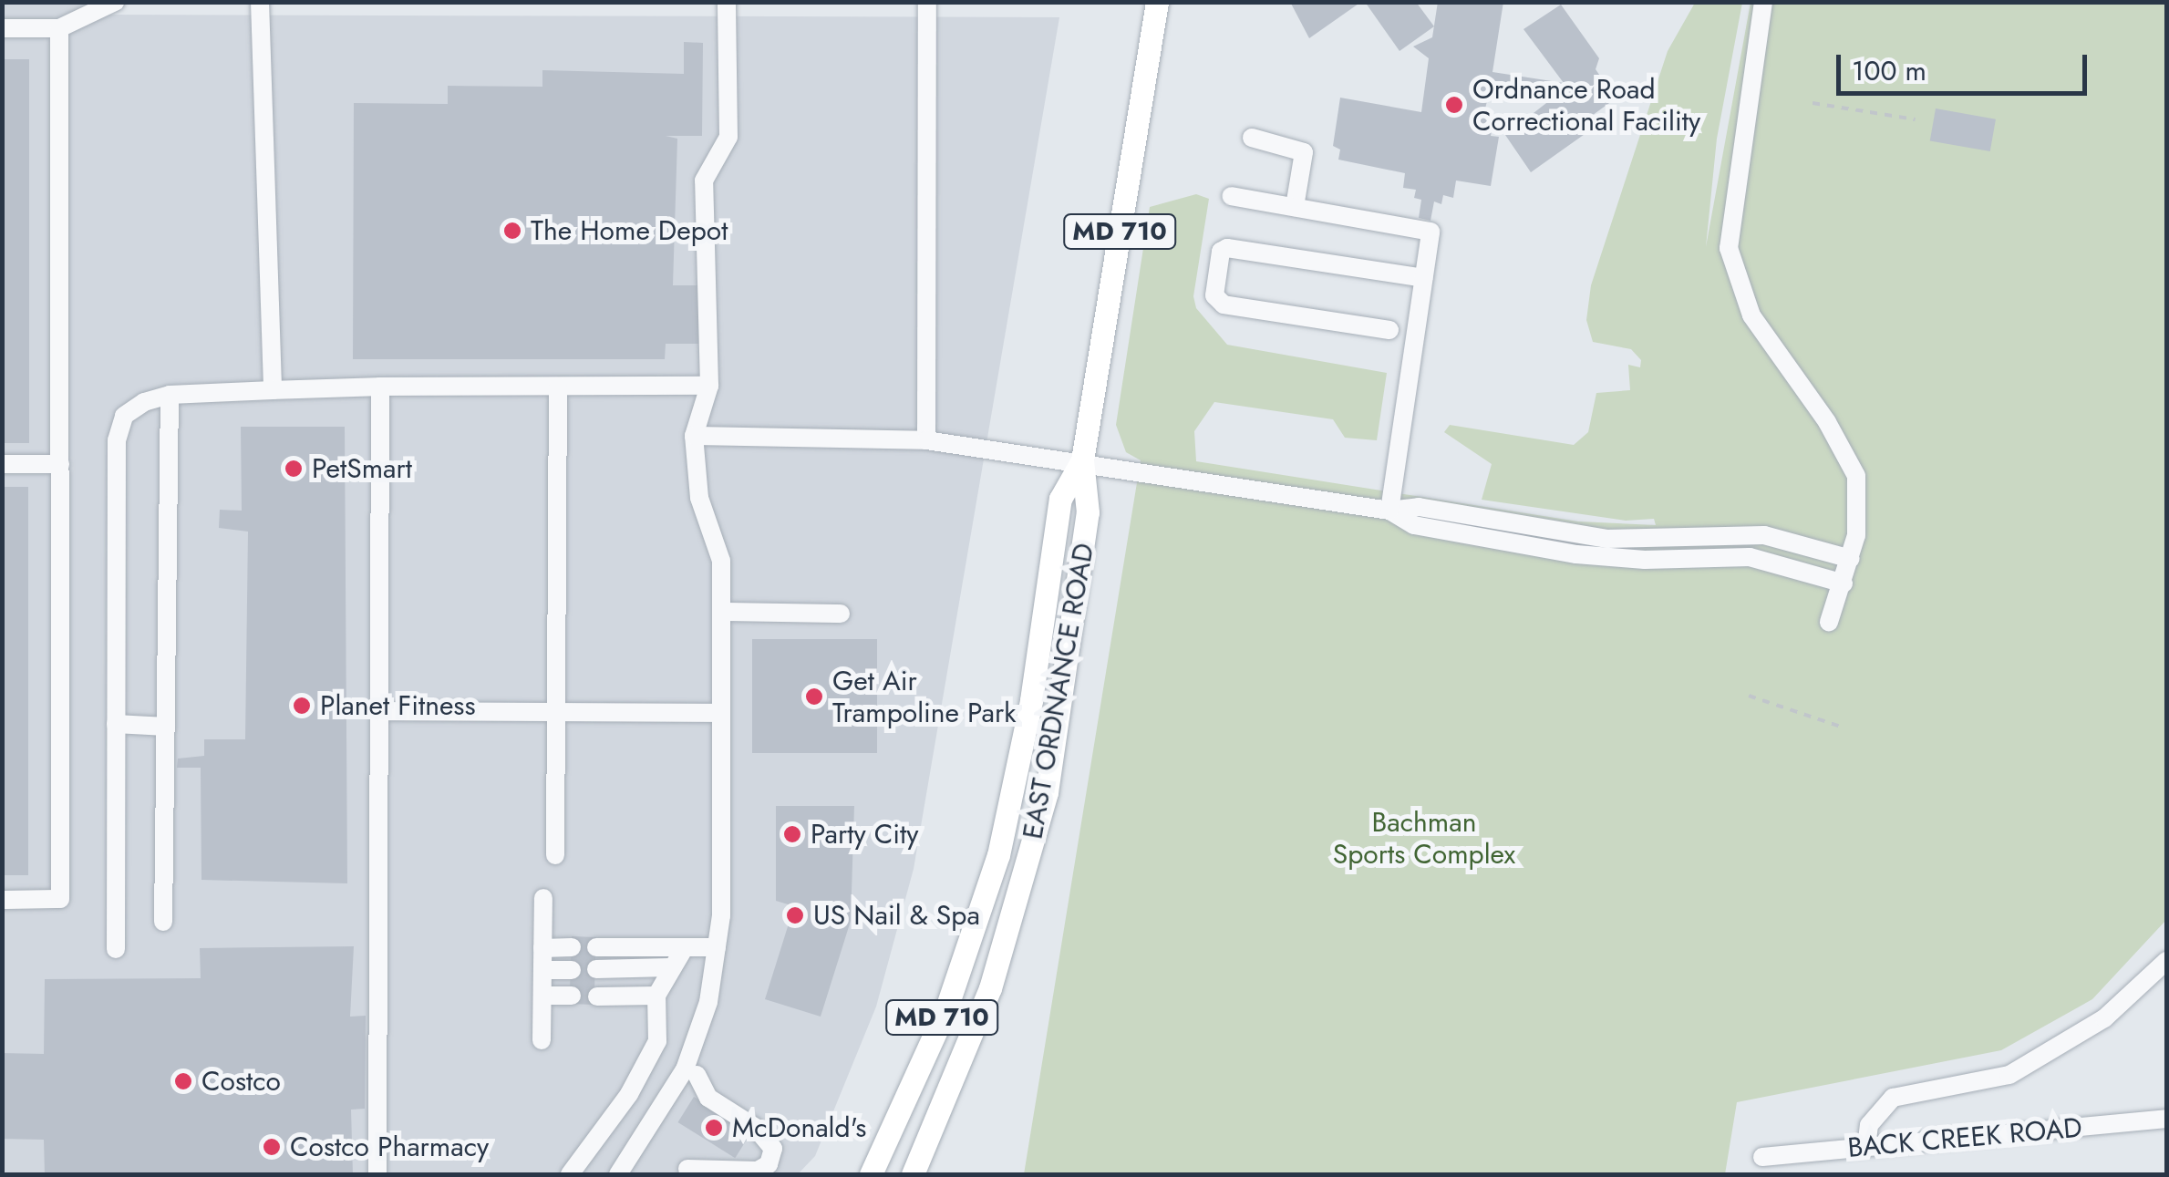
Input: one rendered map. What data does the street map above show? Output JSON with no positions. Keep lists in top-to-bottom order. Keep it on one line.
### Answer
{"streets":{"main road":["MD 710","EAST ORDNANCE ROAD"],"lane":["BACK CREEK ROAD"]},"parks":["Bachman Sports Complex"],"places":["Ordnance Road Correctional Facility","The Home Depot","PetSmart","Get Air Trampoline Park","Planet Fitness","Party City","US Nail & Spa","Costco","McDonald's","Costco Pharmacy"],"scale_bar":"100 m"}
